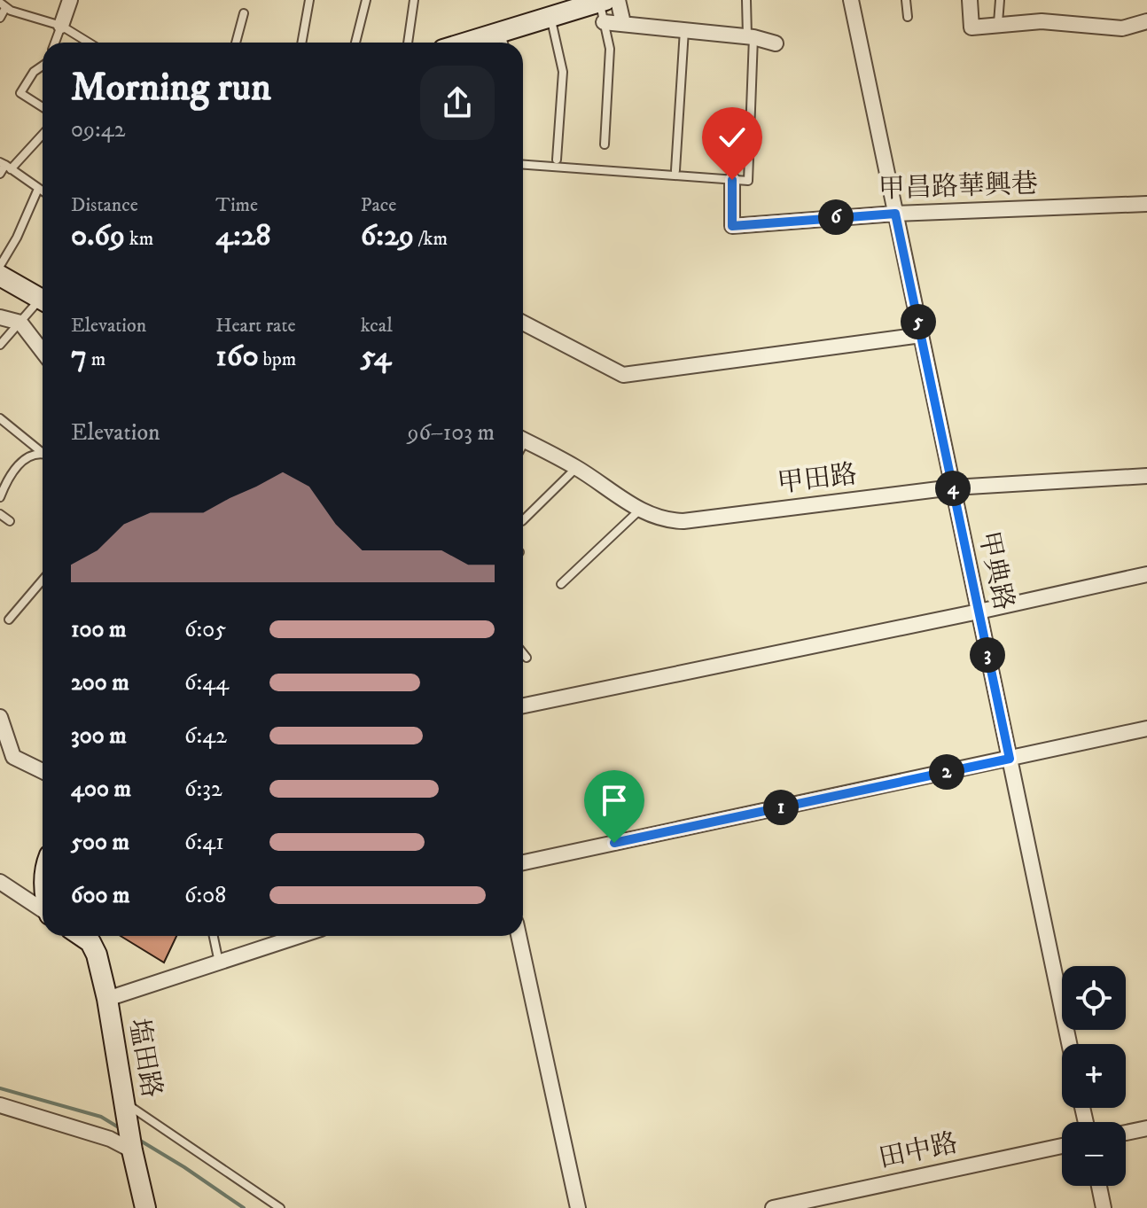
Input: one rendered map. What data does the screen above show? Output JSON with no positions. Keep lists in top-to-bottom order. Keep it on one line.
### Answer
{"streets":{"street":["甲昌路華興巷","甲田路","甲典路","塩田路","田中路"]},"crossings":[["甲昌路華興巷","甲典路"],["甲田路","甲典路"]],"page":{"heading":["Morning run","09:42"],"stats":[["Distance","0.69 km"],["Time","4:28"],["Pace","6:29 /km"],["Elevation","7 m"],["Heart rate","160 bpm"],["kcal","54"]],"pins":["6","5","4","3","2","1"],"chart":["Elevation","96–103 m"],"list":[{"name":"100 m","note":"6:05"},{"name":"200 m","note":"6:44"},{"name":"300 m","note":"6:42"},{"name":"400 m","note":"6:32"},{"name":"500 m","note":"6:41"},{"name":"600 m","note":"6:08"}],"map_buttons":["+","−"]}}
